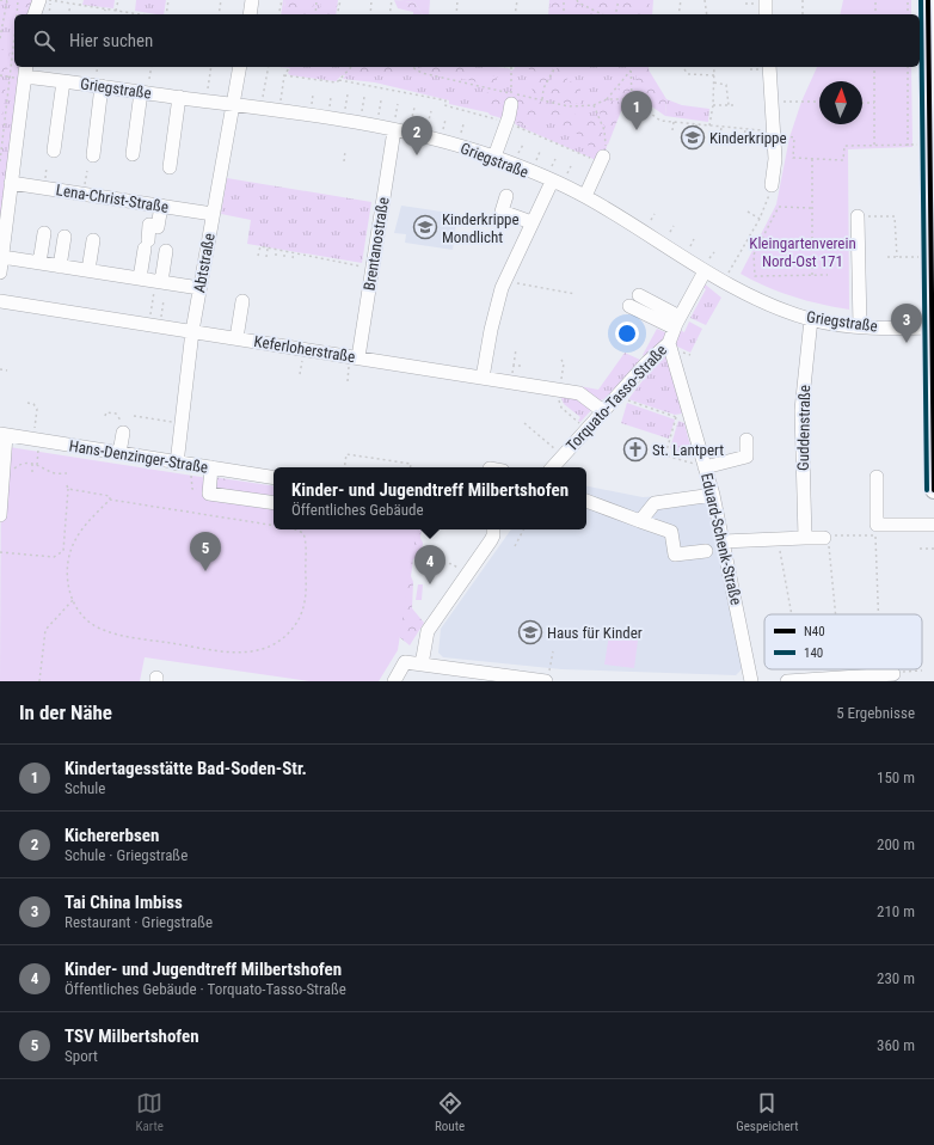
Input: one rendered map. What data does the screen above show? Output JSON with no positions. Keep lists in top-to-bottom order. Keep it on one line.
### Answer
{"streets":{"street":["Griegstraße","Lena-Christ-Straße","Brentanostraße","Abtstraße","Keferloherstraße","Torquato-Tasso-Straße","Guddenstraße","Hans-Denzinger-Straße","Eduard-Schenk-Straße"]},"crossings":[["Griegstraße","Brentanostraße"],["Griegstraße","Abtstraße"],["Griegstraße","Torquato-Tasso-Straße"],["Griegstraße","Guddenstraße"],["Lena-Christ-Straße","Abtstraße"],["Brentanostraße","Keferloherstraße"],["Abtstraße","Keferloherstraße"],["Abtstraße","Hans-Denzinger-Straße"],["Keferloherstraße","Torquato-Tasso-Straße"],["Torquato-Tasso-Straße","Eduard-Schenk-Straße"]],"parks":["Kleingartenverein Nord-Ost 171"],"places":{"school or university":["Kinderkrippe","Kinderkrippe Mondlicht","Haus für Kinder"],"church":["St. Lantpert"]},"lines":["transit line N40","transit line 140"],"legend":["N40","140"],"north":"top","page":{"search":"Hier suchen","pins":["1","2","3","5","4"],"popup":["Kinder- und Jugendtreff Milbertshofen","Öffentliches Gebäude"],"heading":["In der Nähe","5 Ergebnisse"],"list":[{"mark":"1","name":"Kindertagesstätte Bad-Soden-Str.","note":"Schule","value":"150 m"},{"mark":"2","name":"Kichererbsen","note":"Schule · Griegstraße","value":"200 m"},{"mark":"3","name":"Tai China Imbiss","note":"Restaurant · Griegstraße","value":"210 m"},{"mark":"4","name":"Kinder- und Jugendtreff Milbertshofen","note":"Öffentliches Gebäude · Torquato-Tasso-Straße","value":"230 m"},{"mark":"5","name":"TSV Milbertshofen","note":"Sport","value":"360 m"}],"nav":["Karte","Route","Gespeichert"]}}
